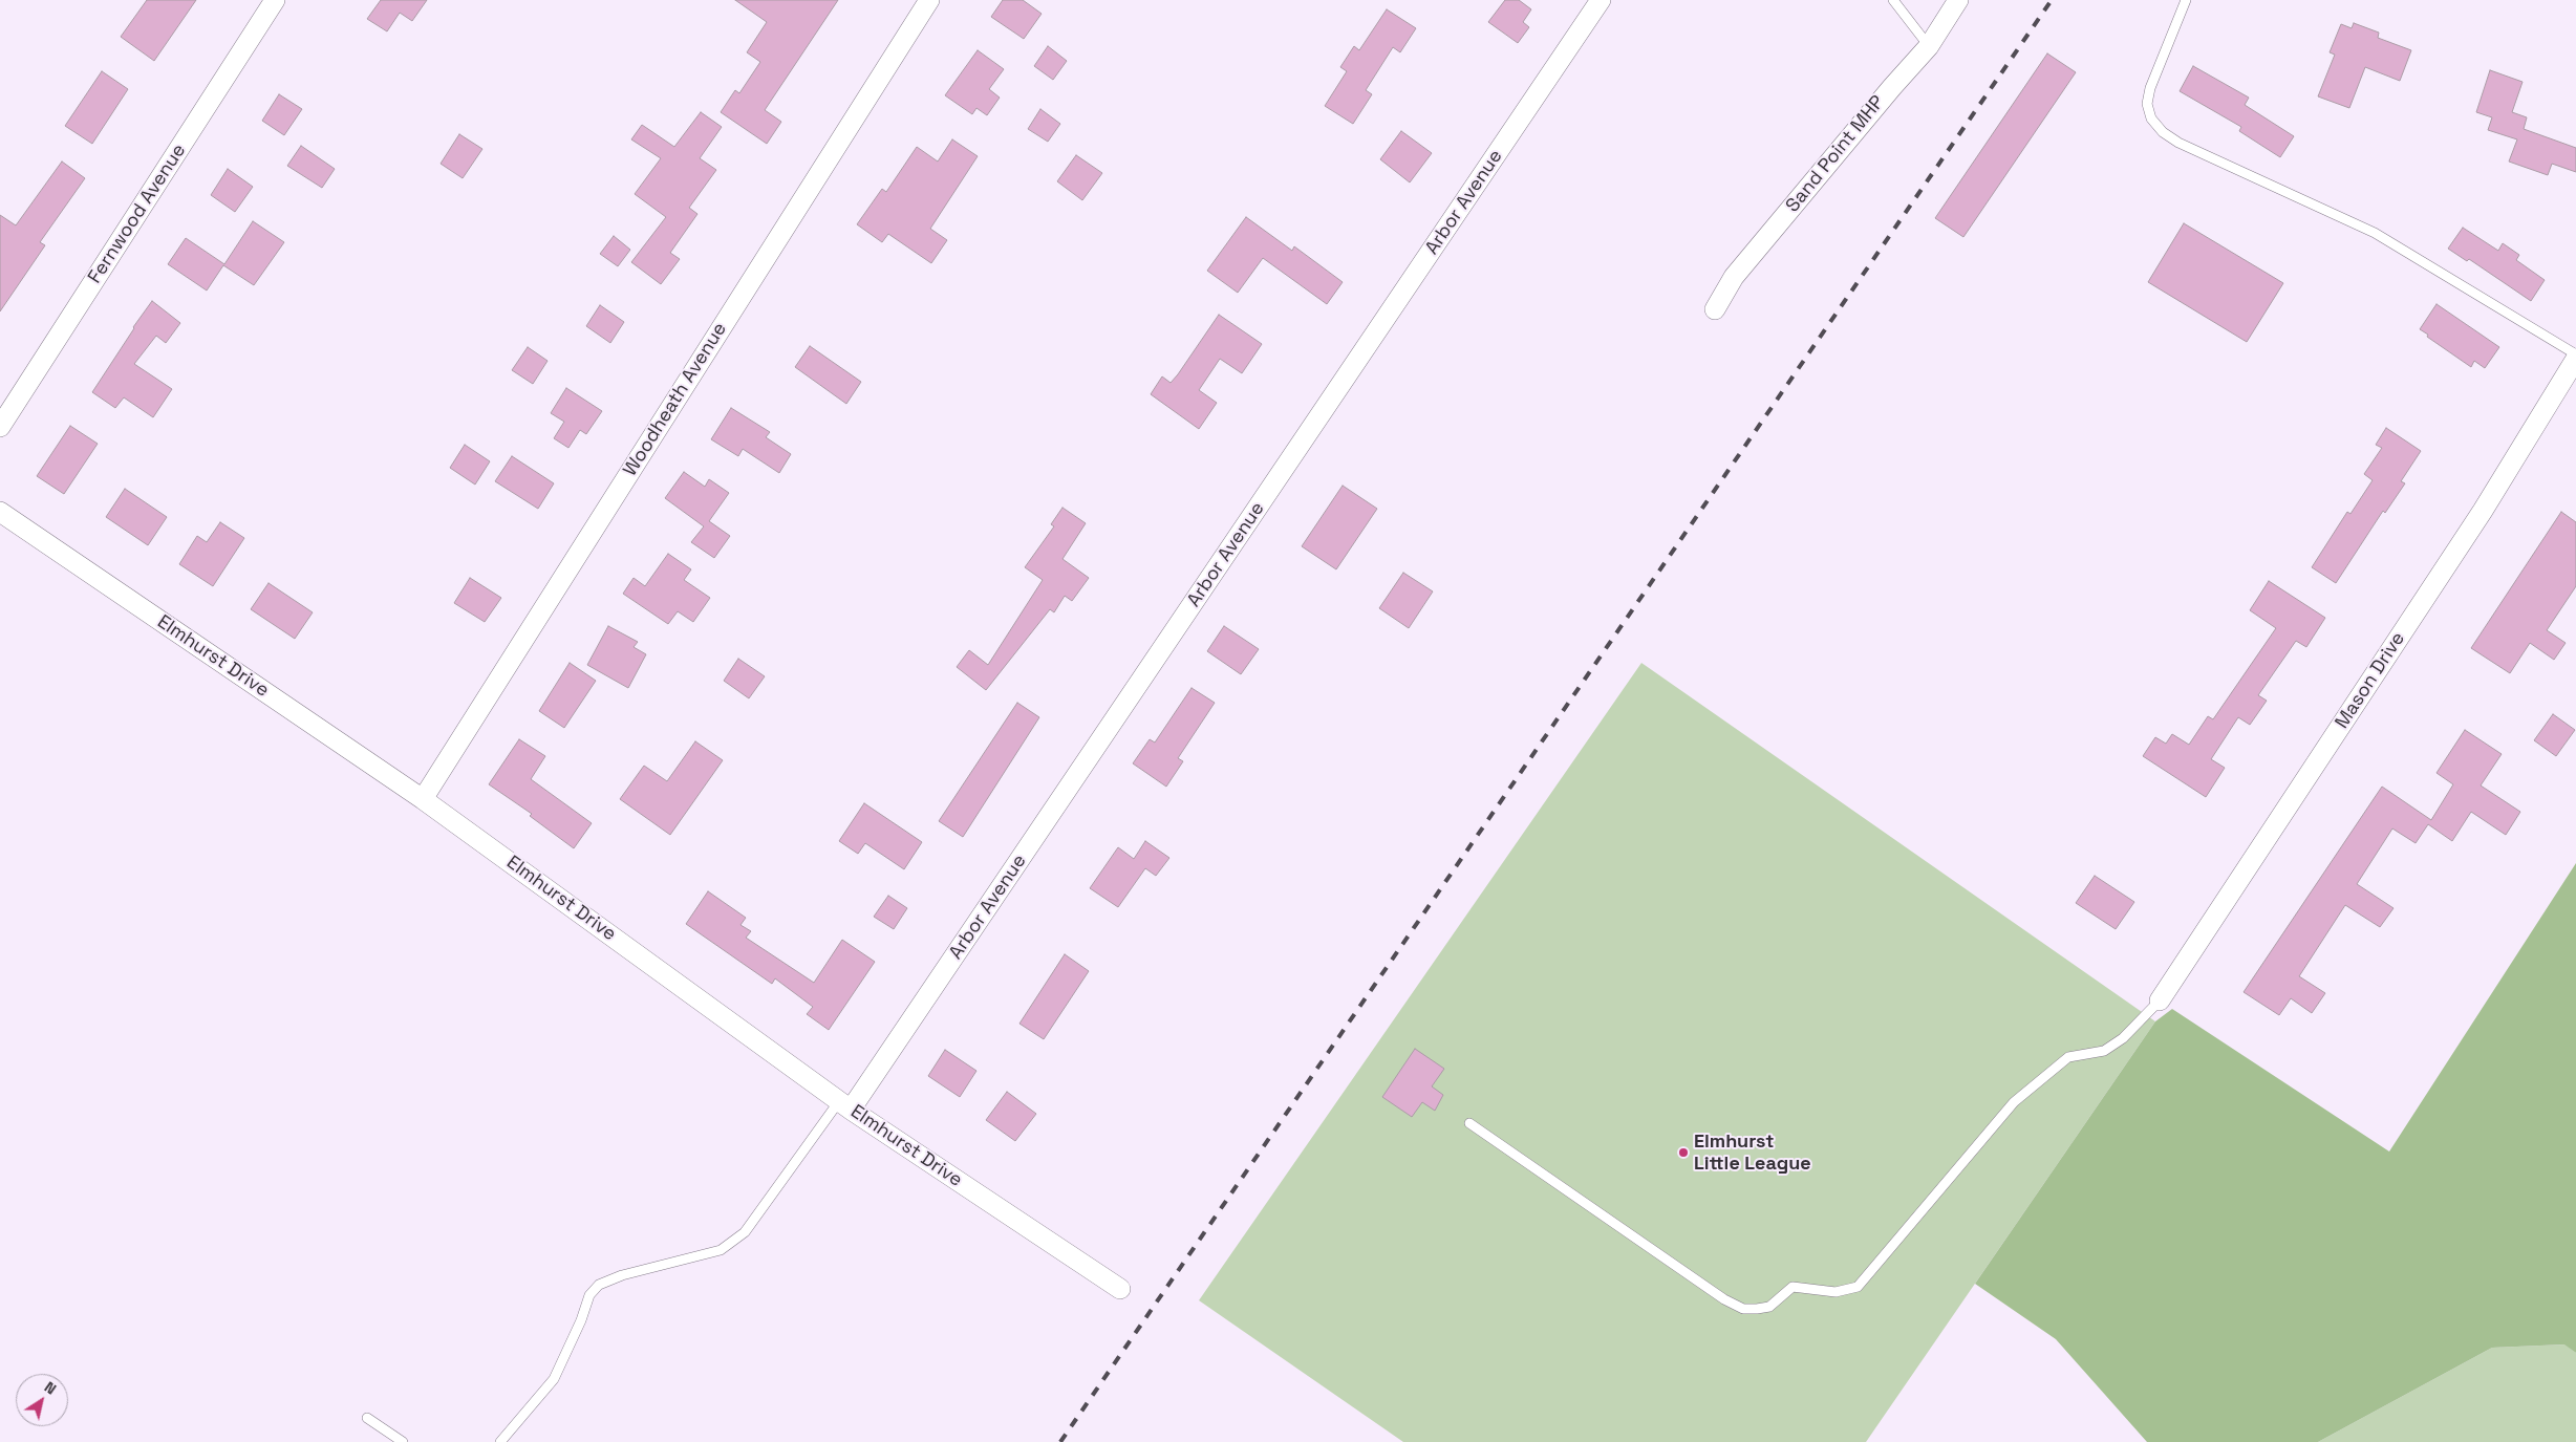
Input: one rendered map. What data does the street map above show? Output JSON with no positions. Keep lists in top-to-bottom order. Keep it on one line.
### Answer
{"streets":{"street":["Sand Point MHP","Arbor Avenue","Fernwood Avenue","Woodheath Avenue","Elmhurst Drive","Mason Drive"]},"crossings":[["Arbor Avenue","Elmhurst Drive"],["Woodheath Avenue","Elmhurst Drive"]],"places":["Elmhurst Little League"],"north":"top right"}
